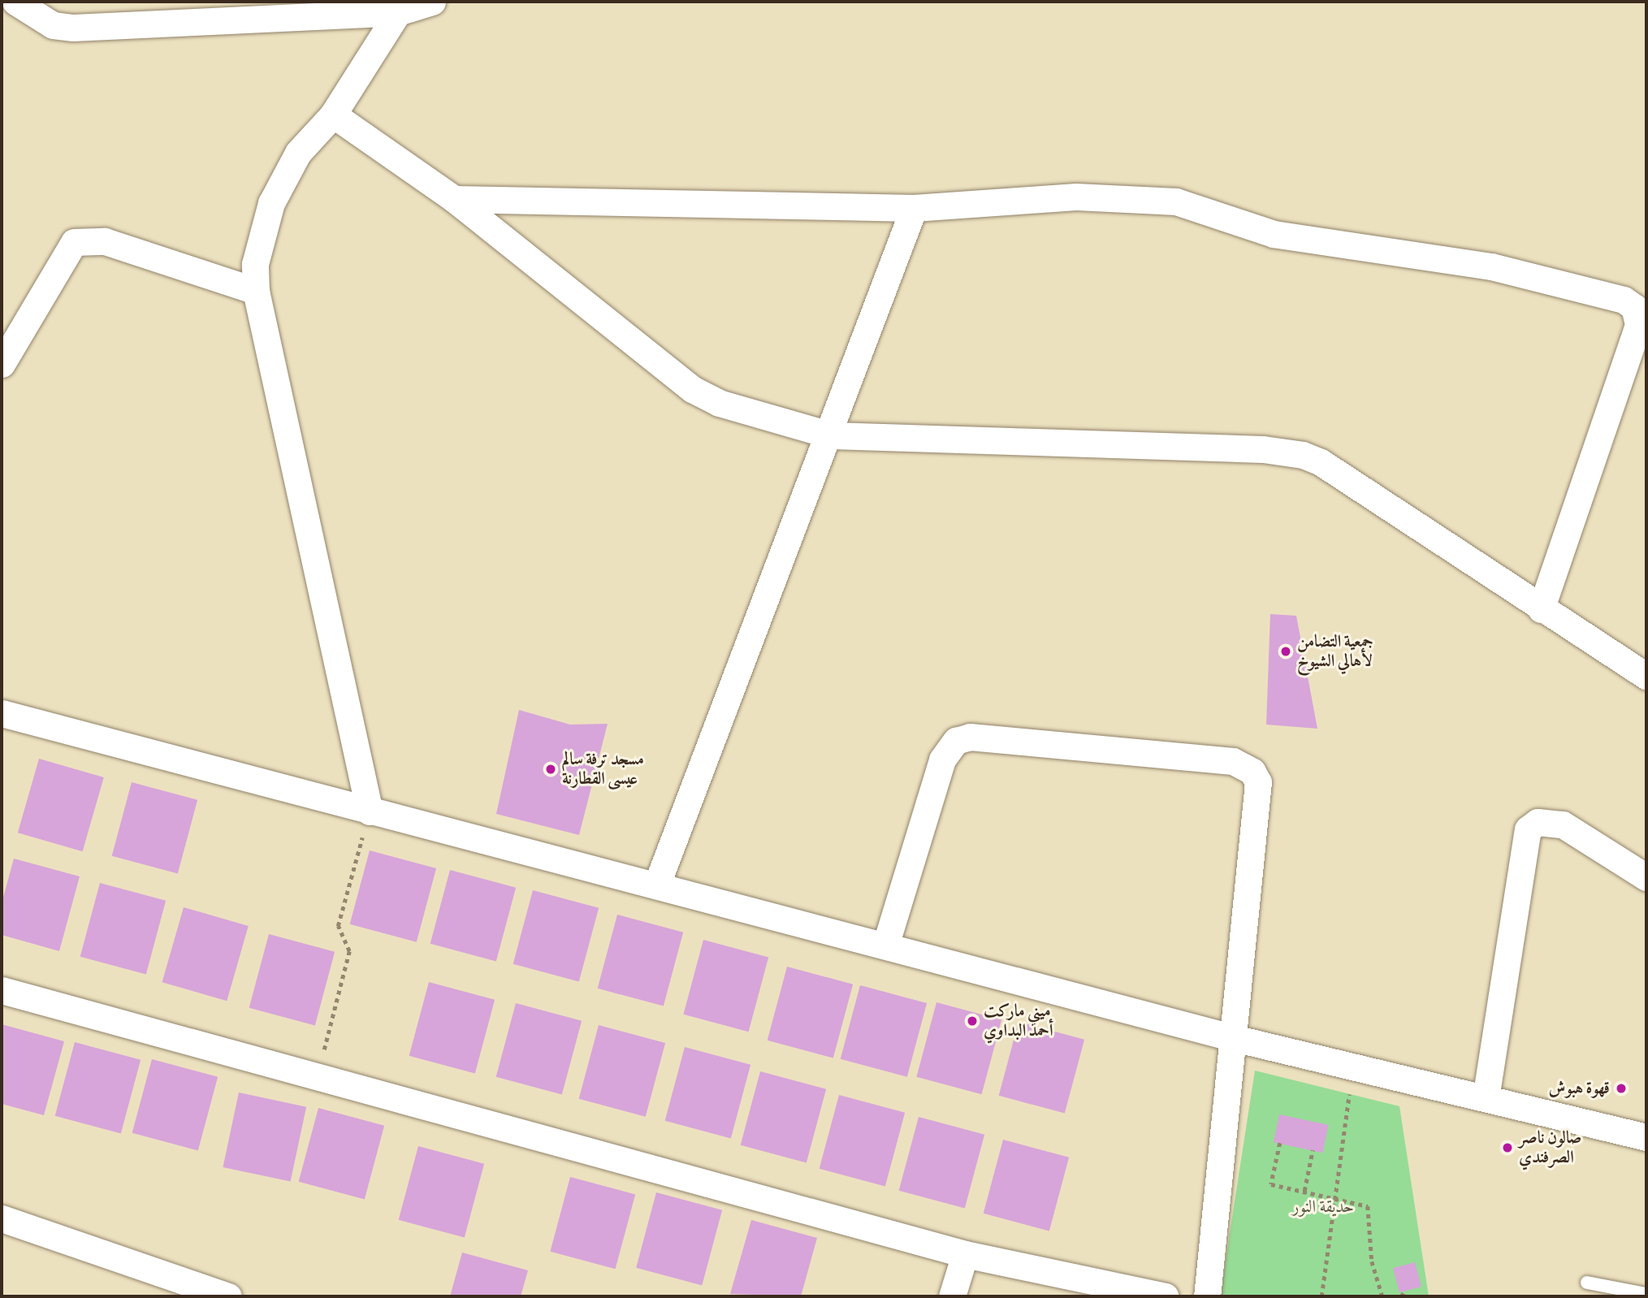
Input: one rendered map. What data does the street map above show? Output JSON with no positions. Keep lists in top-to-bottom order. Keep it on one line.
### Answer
{"parks":["حديقة النور"],"places":["جمعية التضامن لأهالي الشيوخ","مسجد ترفة سالم عيسى القطارنة","ميني ماركت أحمد البداوي","قهوة هبوش","صالون ناصر الصرفندي"]}
